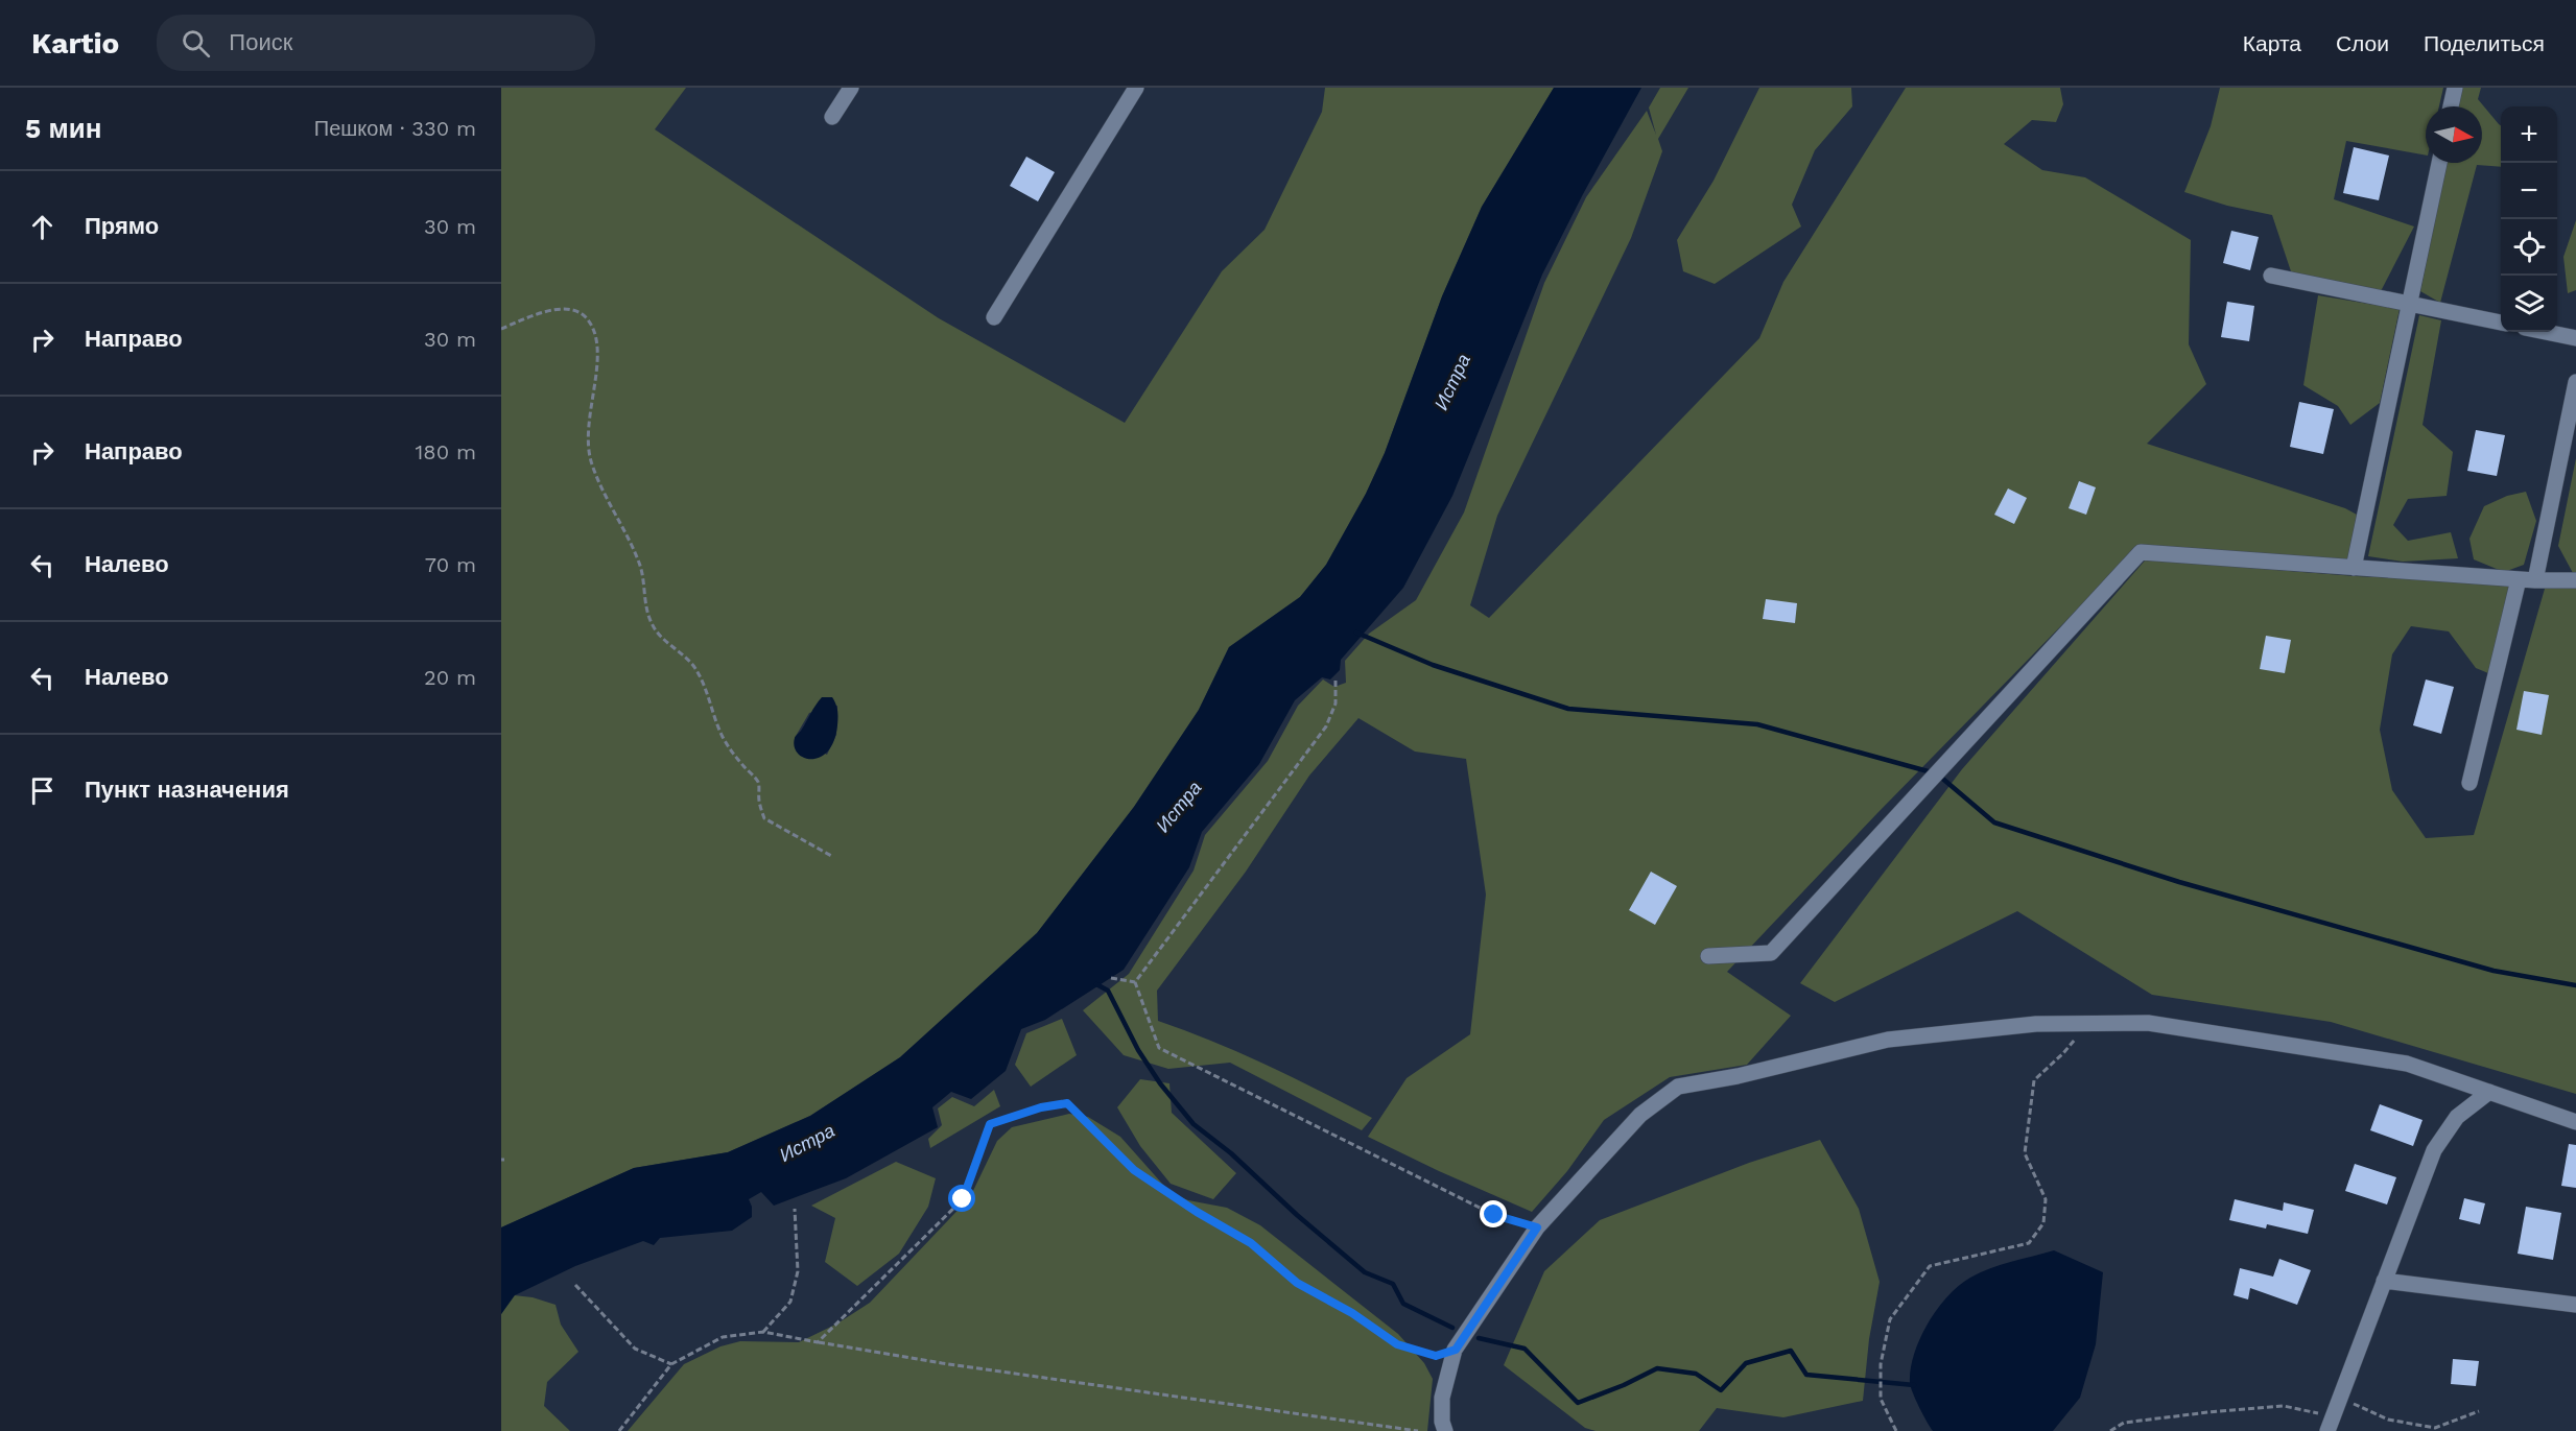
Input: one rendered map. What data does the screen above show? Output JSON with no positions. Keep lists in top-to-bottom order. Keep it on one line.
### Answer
{"water":["Истра"],"north":"right","page":{"header":"Kartio","search":"Поиск","nav":["Карта","Слои","Поделиться"],"heading":["5 мин","Пешком · 330 m"],"map_buttons":["+","−"],"list":[["Прямо","30 m"],["Направо","30 m"],["Направо","180 m"],["Налево","70 m"],["Налево","20 m"],"Пункт назначения"]}}
